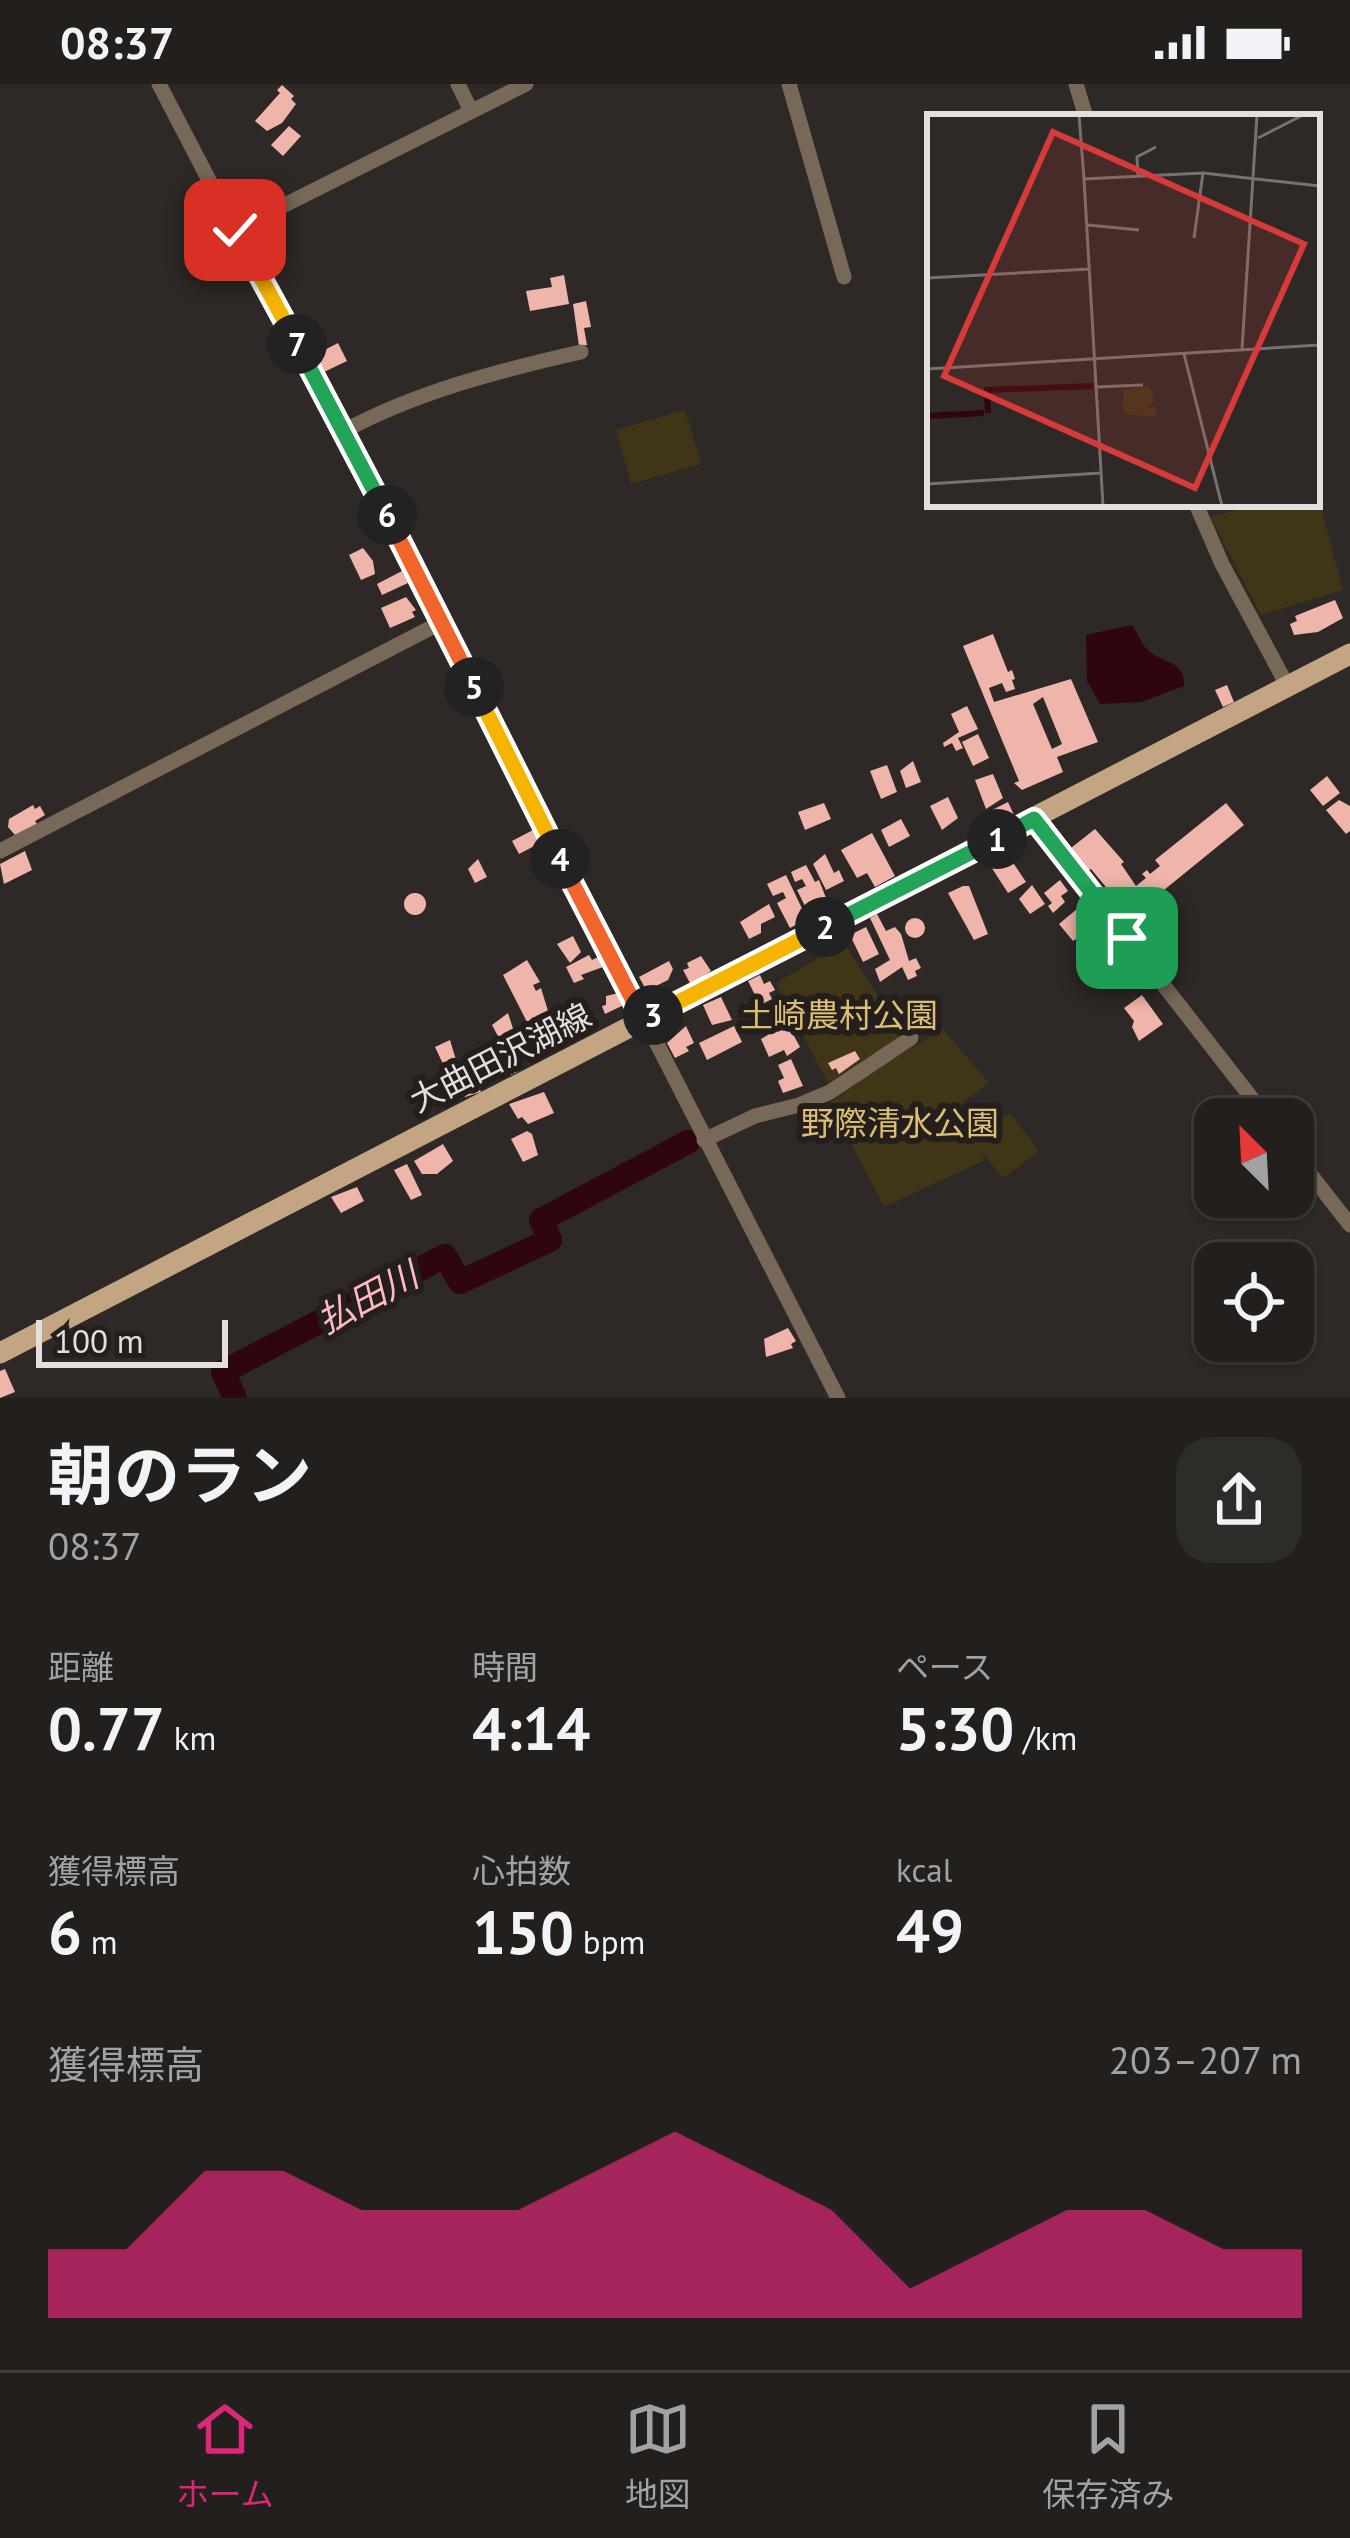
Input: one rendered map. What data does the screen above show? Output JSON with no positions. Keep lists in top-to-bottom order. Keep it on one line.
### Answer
{"streets":{"main road":["大曲田沢湖線"]},"water":["払田川"],"parks":["土崎農村公園","野際清水公園"],"scale_bar":"100 m","north":"top left","page":{"status":"08:37","pins":["7","6","5","1","4","2","3"],"scale":"100 m","heading":["朝のラン","08:37"],"stats":[["距離","0.77 km"],["時間","4:14"],["ペース","5:30 /km"],["獲得標高","6 m"],["心拍数","150 bpm"],["kcal","49"]],"chart":["獲得標高","203–207 m"],"tabs":["ホーム","地図","保存済み"]}}
